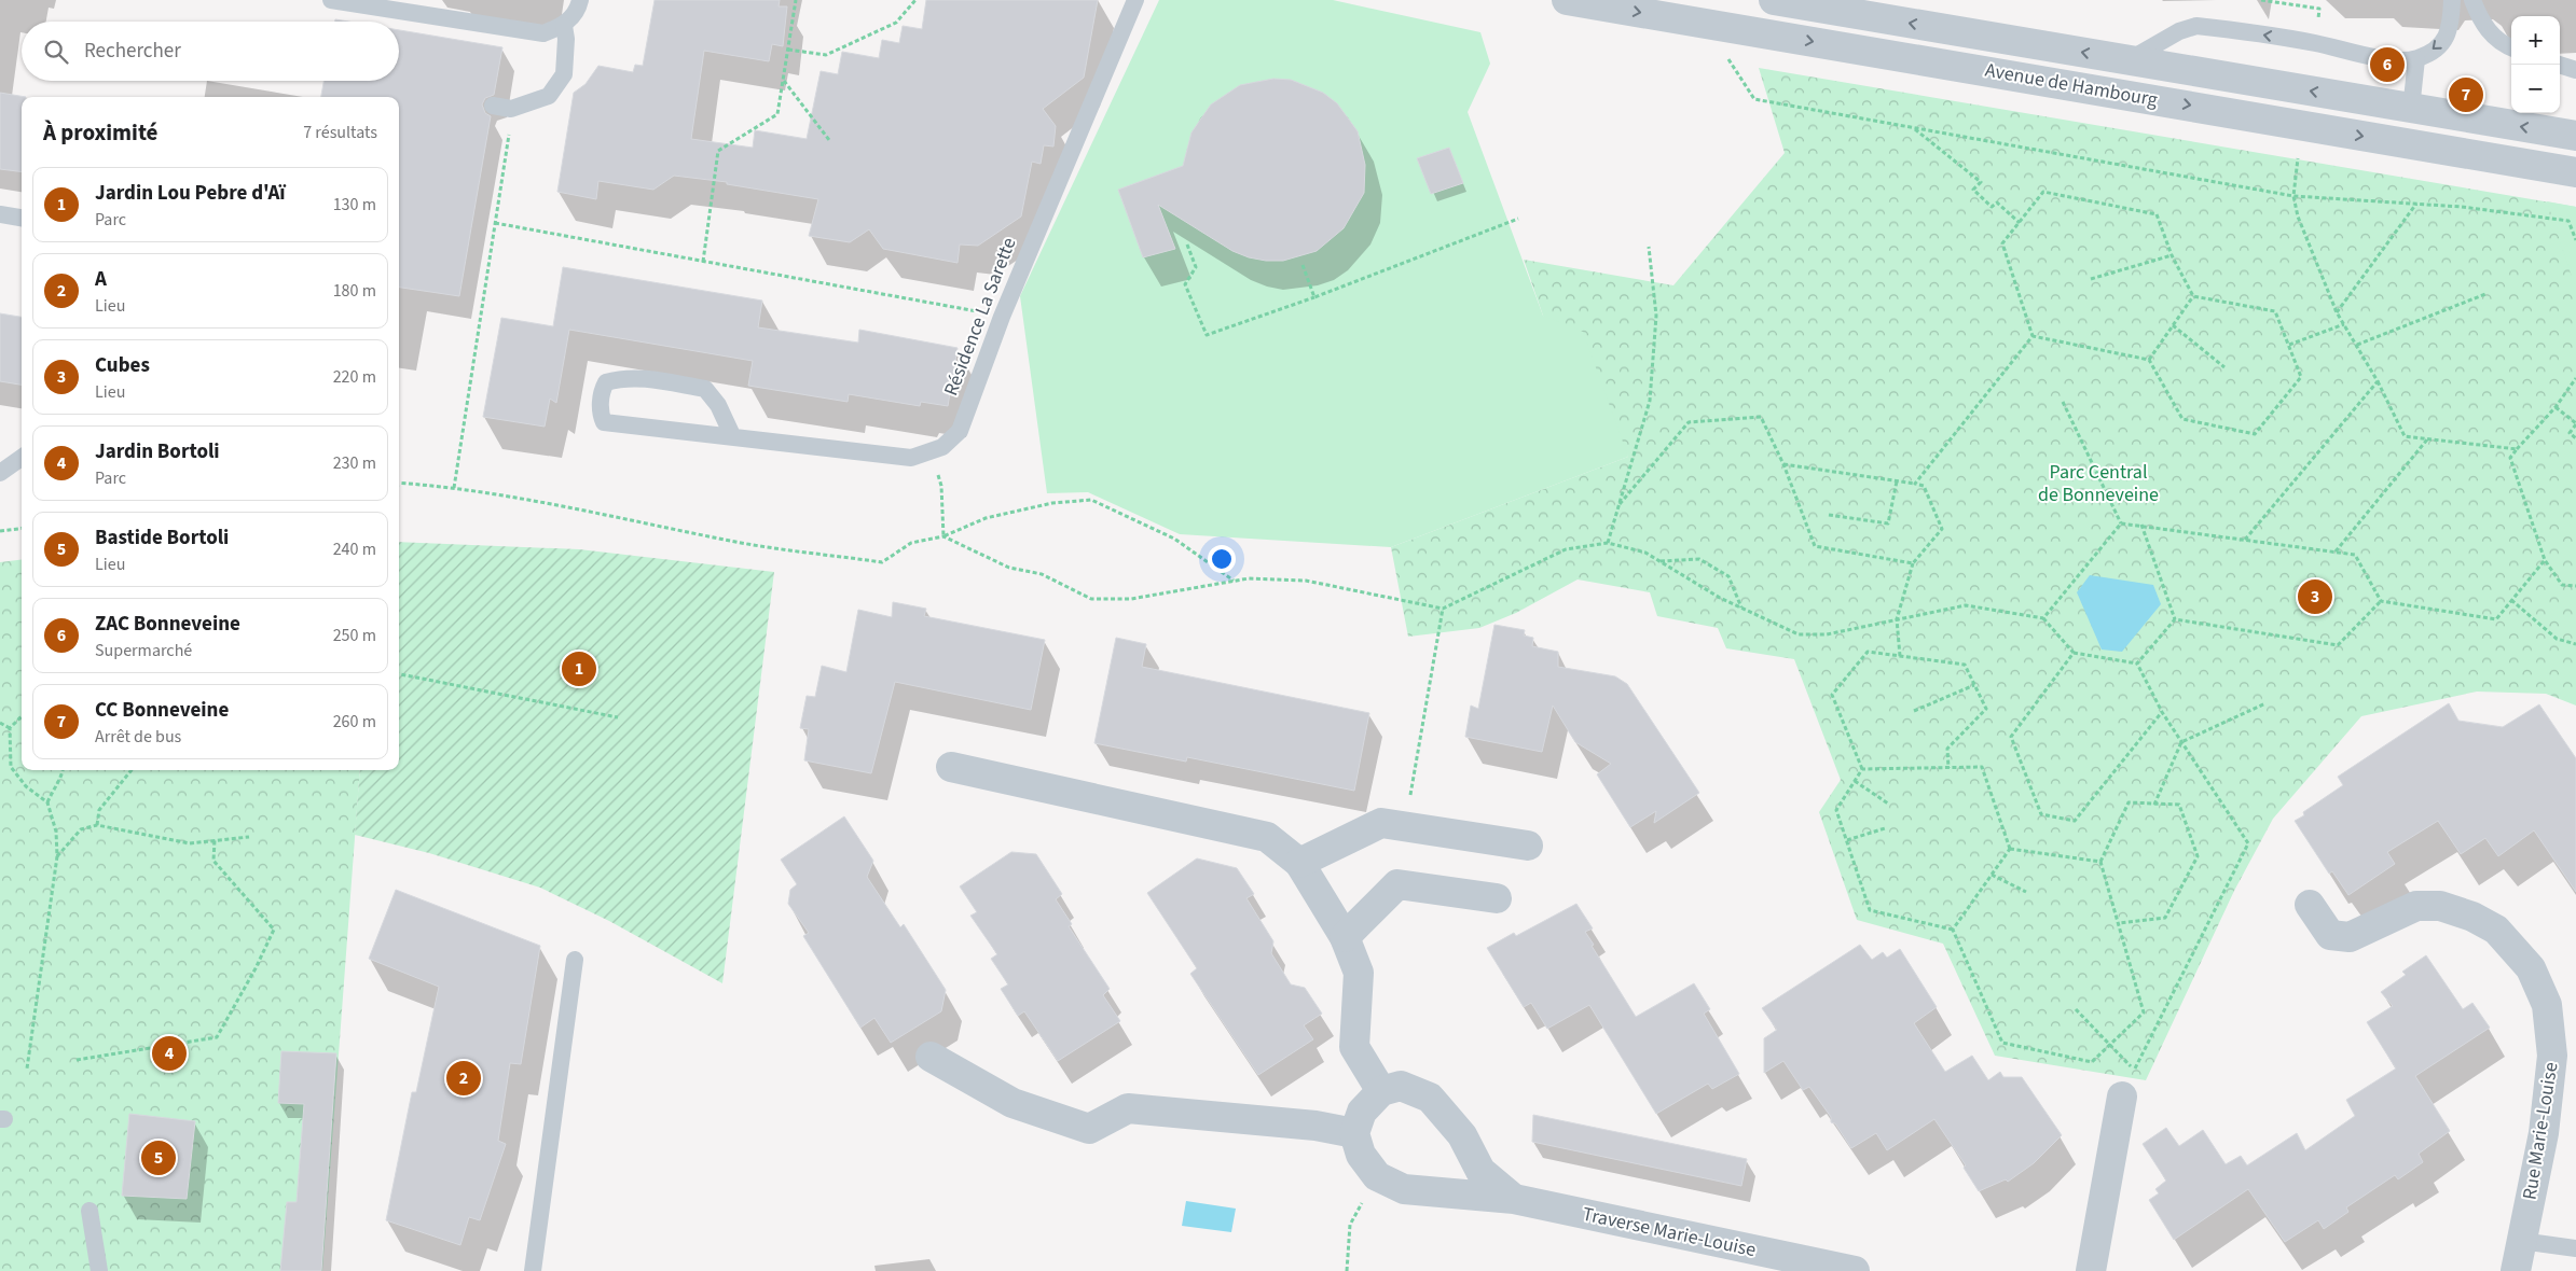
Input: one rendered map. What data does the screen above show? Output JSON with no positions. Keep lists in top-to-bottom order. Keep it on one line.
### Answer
{"streets":{"street":["Avenue de Hambourg","Rue Marie-Louise","Traverse Marie-Louise"],"lane":["Résidence La Sarette"]},"parks":["Parc Central de Bonneveine"],"page":{"map_buttons":["+","−"],"search":"Rechercher","pins":["6","7","3","1","4","2","5"],"heading":["À proximité","7 résultats"],"list":[{"mark":"1","name":"Jardin Lou Pebre d'Aï","note":"Parc","value":"130 m"},{"mark":"2","name":"A","note":"Lieu","value":"180 m"},{"mark":"3","name":"Cubes","note":"Lieu","value":"220 m"},{"mark":"4","name":"Jardin Bortoli","note":"Parc","value":"230 m"},{"mark":"5","name":"Bastide Bortoli","note":"Lieu","value":"240 m"},{"mark":"6","name":"ZAC Bonneveine","note":"Supermarché","value":"250 m"},{"mark":"7","name":"CC Bonneveine","note":"Arrêt de bus","value":"260 m"}]}}
